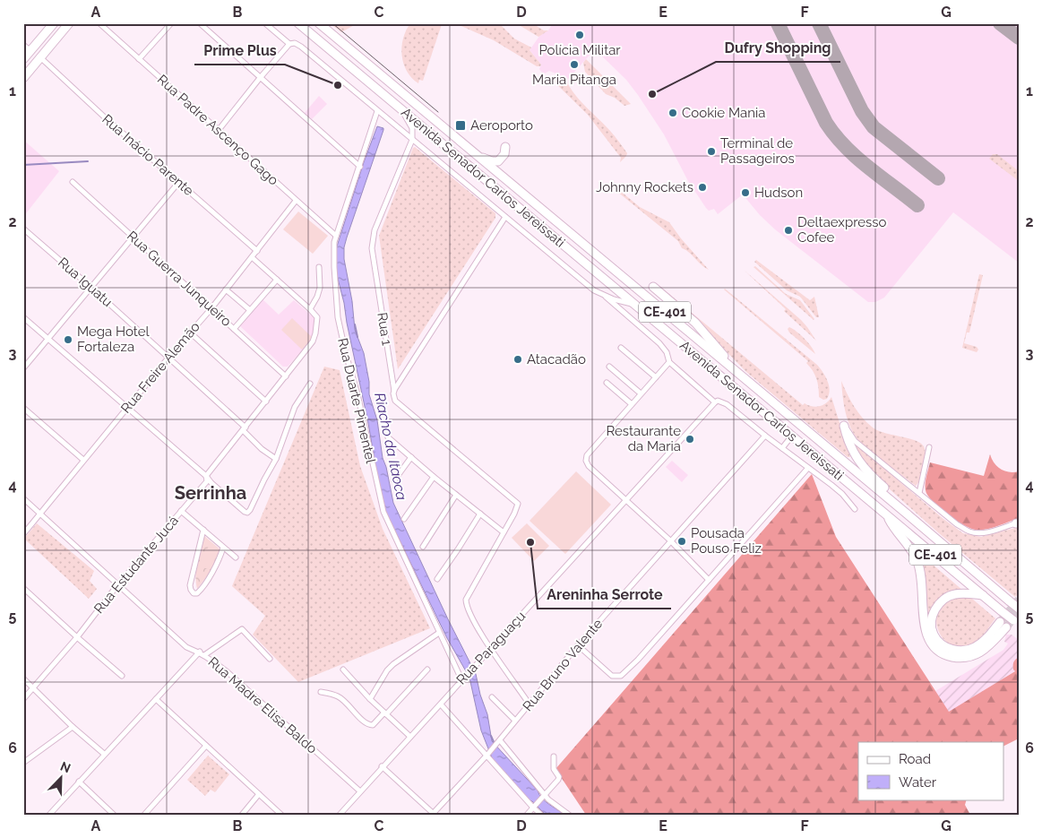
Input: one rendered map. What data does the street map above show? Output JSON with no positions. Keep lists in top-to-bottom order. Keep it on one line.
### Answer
{"streets":{"main road":["Avenida Senador Carlos Jereissati","CE-401"],"street":["Rua Padre Ascenço Gago","Rua Inácio Parente","Rua Guerra Junqueiro","Rua Iguatu","Rua 1","Rua Freire Alemão","Rua Duarte Pimentel","Rua Estudante Jucá","Rua Paraguaçu","Rua Bruno Valente","Rua Madre Elisa Baldo"]},"crossings":[["Rua Padre Ascenço Gago","Rua Freire Alemão"],["Rua Padre Ascenço Gago","Rua Duarte Pimentel"],["Rua Inácio Parente","Rua Freire Alemão"],["Rua Guerra Junqueiro","Rua Freire Alemão"],["Rua Guerra Junqueiro","Rua Estudante Jucá"],["Rua Iguatu","Rua Freire Alemão"],["Rua Iguatu","Rua Estudante Jucá"],["Rua Freire Alemão","Rua Madre Elisa Baldo"],["Rua Duarte Pimentel","Rua Paraguaçu"],["Rua Estudante Jucá","Rua Madre Elisa Baldo"],["Rua Paraguaçu","Rua Madre Elisa Baldo"]],"districts":["Serrinha"],"water":["Riacho da Itaoca"],"places":{"other":["Polícia Militar","Maria Pitanga","Prime Plus","Dufry Shopping","Cookie Mania","Terminal de Passageiros","Johnny Rockets","Hudson","Deltaexpresso Cofee","Mega Hotel Fortaleza","Atacadão","Restaurante da Maria","Pousada Pouso Feliz","Areninha Serrote"],"transit":["Aeroporto"]},"legend":["Road","Water"],"north":"top right","grid":{"columns":["A","B","C","D","E","F","G"],"rows":["1","2","3","4","5","6"]}}
